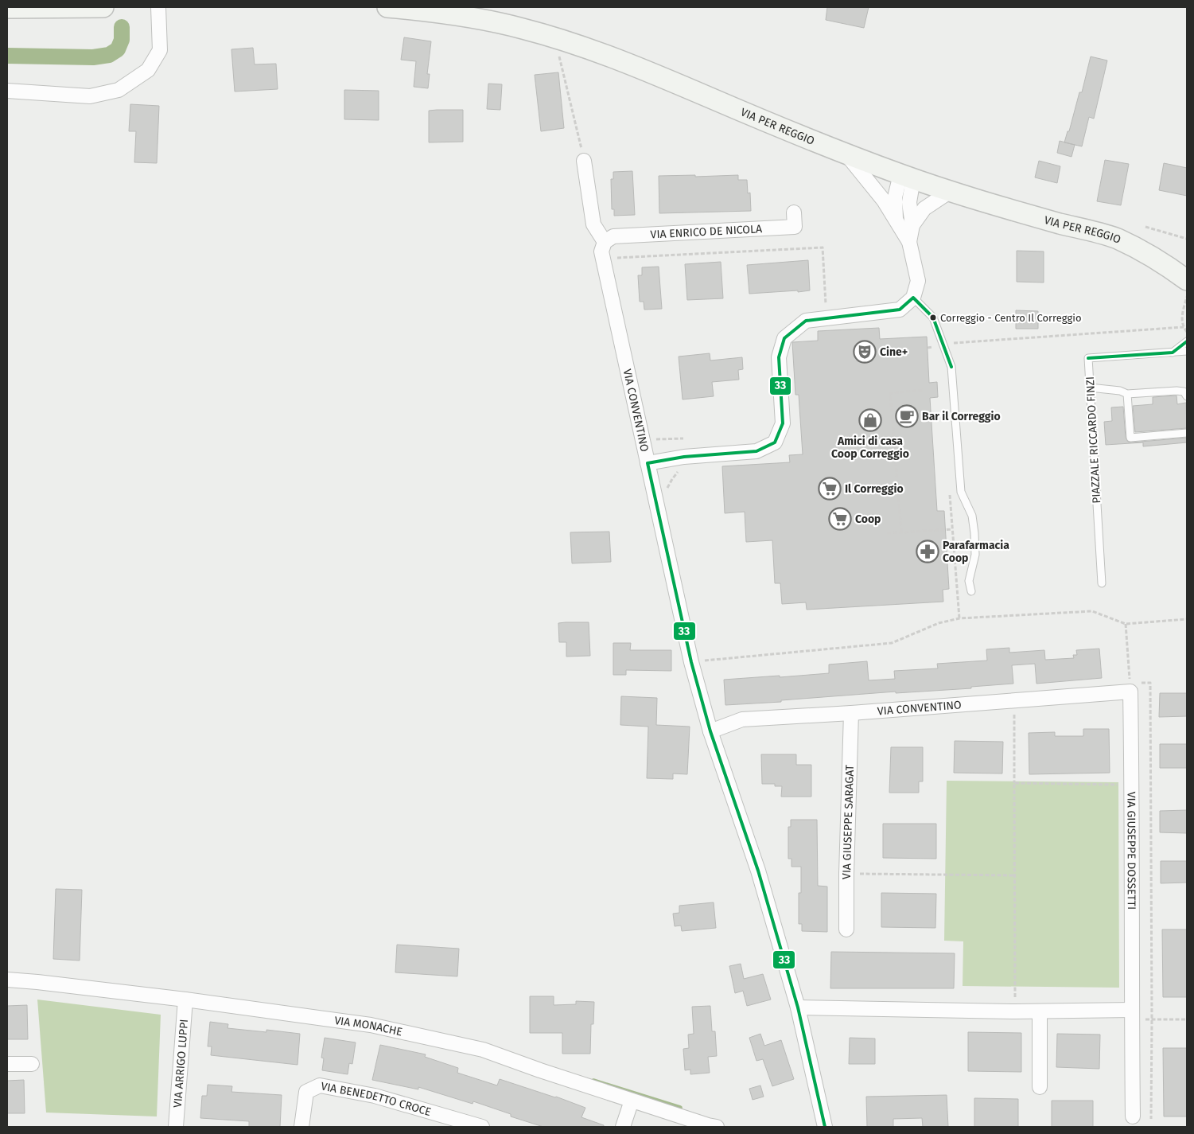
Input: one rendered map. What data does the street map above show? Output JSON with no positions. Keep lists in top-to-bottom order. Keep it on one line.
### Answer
{"streets":{"main road":["VIA PER REGGIO"],"street":["VIA ENRICO DE NICOLA","VIA CONVENTINO","VIA GIUSEPPE SARAGAT","VIA GIUSEPPE DOSSETTI","VIA MONACHE","VIA ARRIGO LUPPI","VIA BENEDETTO CROCE"],"lane":["PIAZZALE RICCARDO FINZI"]},"crossings":[["VIA ENRICO DE NICOLA","VIA CONVENTINO"],["VIA CONVENTINO","VIA GIUSEPPE SARAGAT"],["VIA CONVENTINO","VIA GIUSEPPE DOSSETTI"],["VIA MONACHE","VIA ARRIGO LUPPI"]],"places":{"other":["Correggio - Centro Il Correggio"],"theatre":["Cine+"],"cafe":["Bar il Correggio"],"shop":["Amici di casa Coop Correggio"],"supermarket":["Il Correggio","Coop"],"pharmacy":["Parafarmacia Coop"]},"lines":["transit line 33"]}
